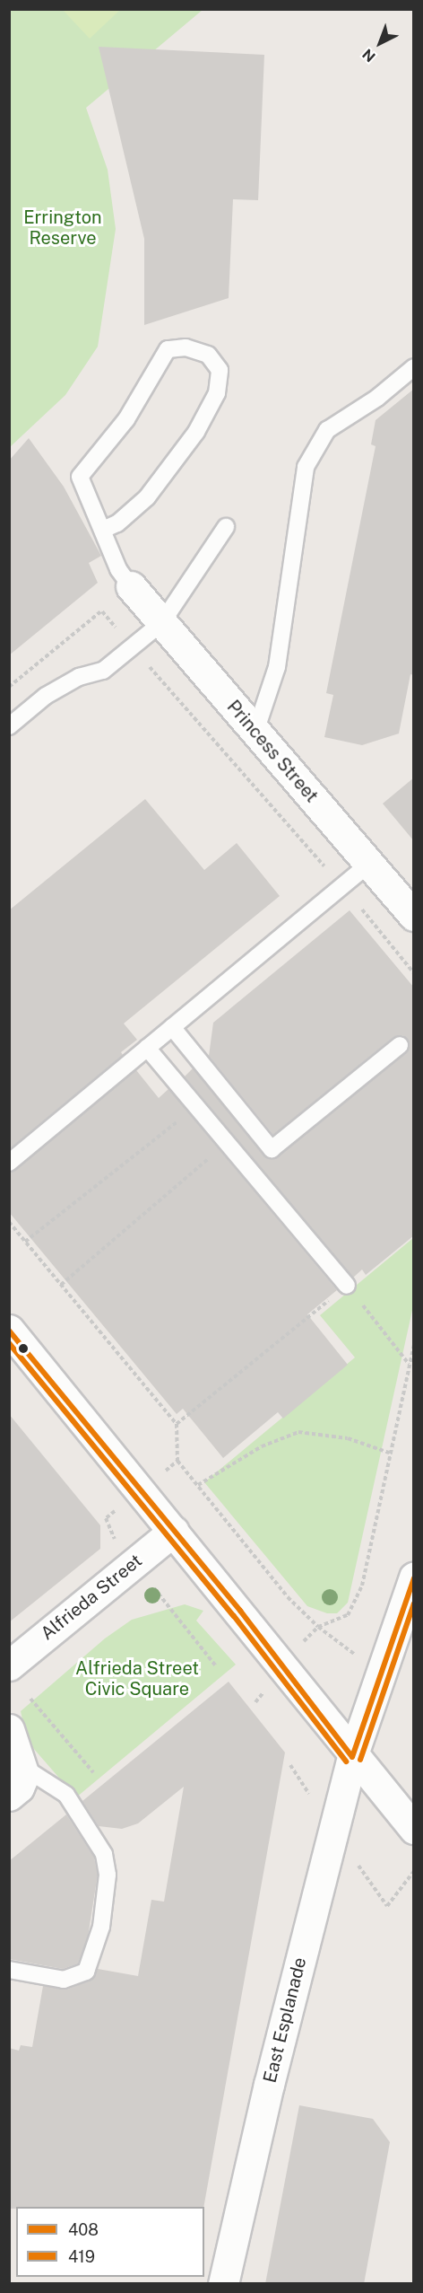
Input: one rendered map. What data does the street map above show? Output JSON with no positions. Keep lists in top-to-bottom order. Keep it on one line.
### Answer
{"streets":{"street":["Princess Street","Alfrieda Street","East Esplanade"]},"parks":["Errington Reserve","Alfrieda Street Civic Square"],"lines":["transit line 408","transit line 419"],"legend":["408","419"],"north":"bottom left"}
